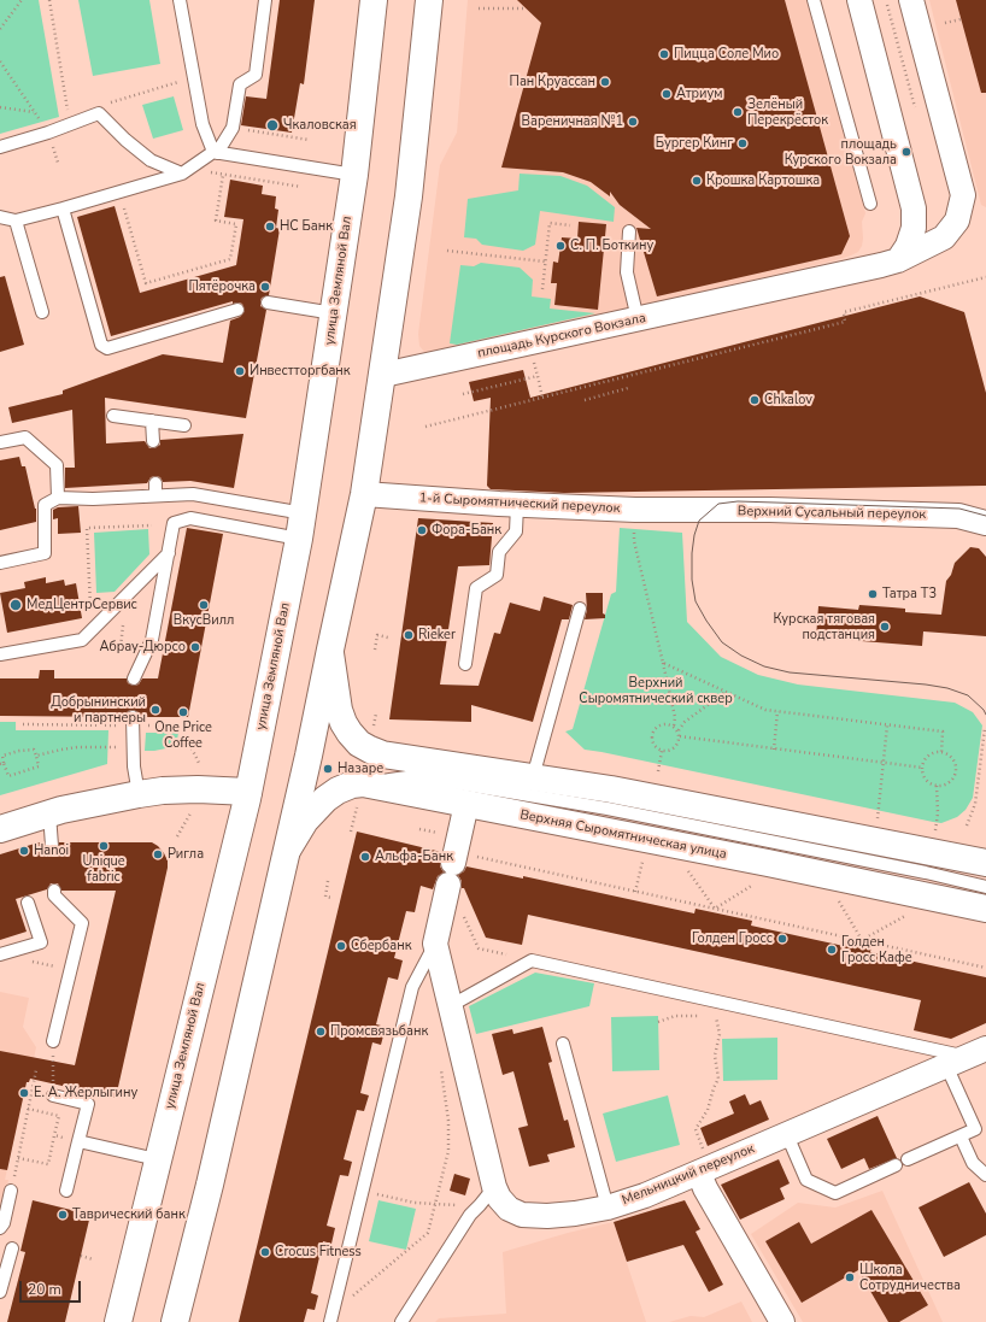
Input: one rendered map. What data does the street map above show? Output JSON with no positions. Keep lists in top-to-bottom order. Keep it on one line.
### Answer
{"streets":{"main road":["улица Земляной Вал","Верхняя Сыромятническая улица"],"street":["площадь Курского Вокзала","1-й Сыромятнический переулок","Верхний Сусальный переулок","Мельницкий переулок"]},"crossings":[["1-й Сыромятнический переулок","Верхний Сусальный переулок"],["Верхняя Сыромятническая улица","Мельницкий переулок"]],"parks":["Верхний Сыромятнический сквер"],"places":["Пицца Соле Мио","Пан Круассан","Атриум","Зелёный Перекрёсток","Вареничная №1","Чкаловская","Бургер Кинг","площадь Курского Вокзала","Крошка Картошка","НС Банк","С. П. Боткину","Пятёрочка","Инвестторгбанк","Chkalov","Фора-Банк","Татра T3","МедЦентрСервис","ВкусВилл","Курская тяговая подстанция","Rieker","Абрау-Дюрсо","Добрынинский и партнеры","One Price Coffee","Назаре","Unique fabric","Hanoi","Ригла","Альфа-Банк","Голден Гросс","Сбербанк","Голден Гросс Кафе","Промсвязьбанк","Е. А. Жерлыгину","Таврический банк","Crocus Fitness","Школа Сотрудничества"],"scale_bar":"20 m"}
